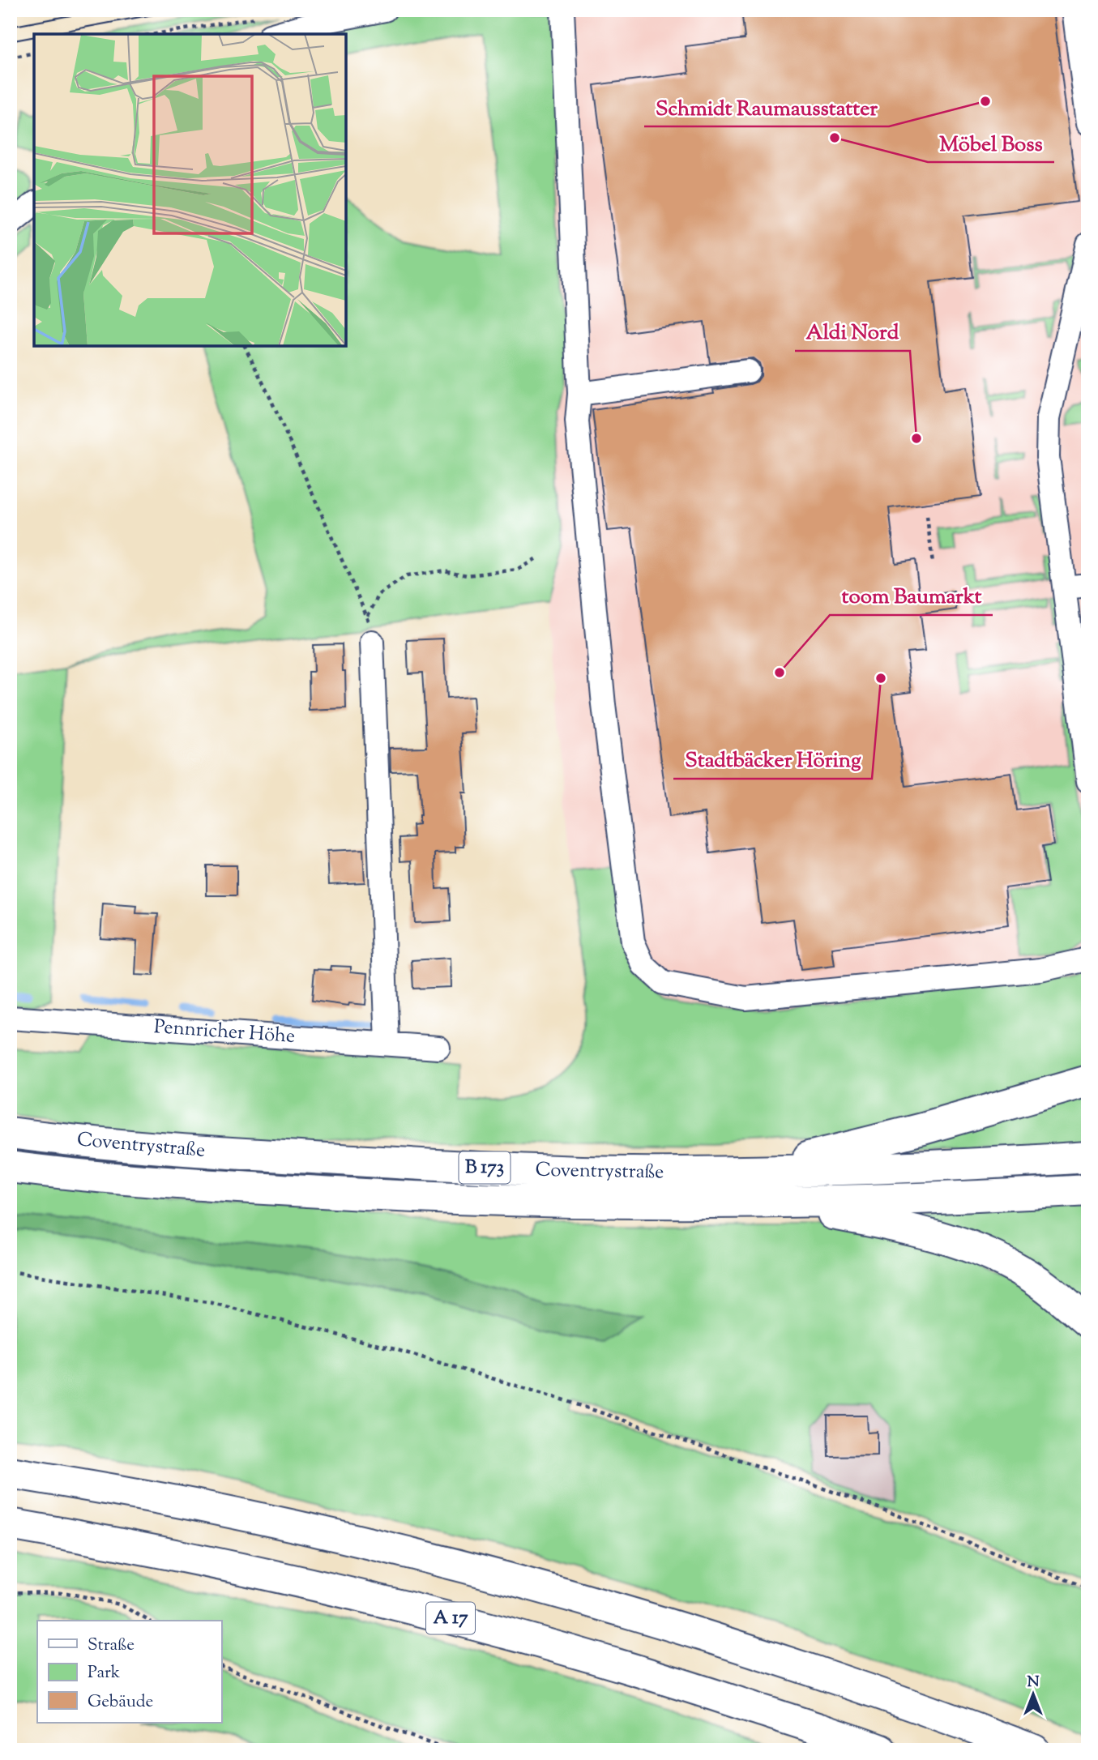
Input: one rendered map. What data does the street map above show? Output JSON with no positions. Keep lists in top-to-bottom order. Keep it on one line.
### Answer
{"streets":{"highway":["Coventrystraße","B 173","A 17"],"street":["Pennricher Höhe"]},"places":["Schmidt Raumausstatter","Möbel Boss","Aldi Nord","toom Baumarkt","Stadtbäcker Höring"],"legend":["Straße","Park","Gebäude"],"north":"top"}
